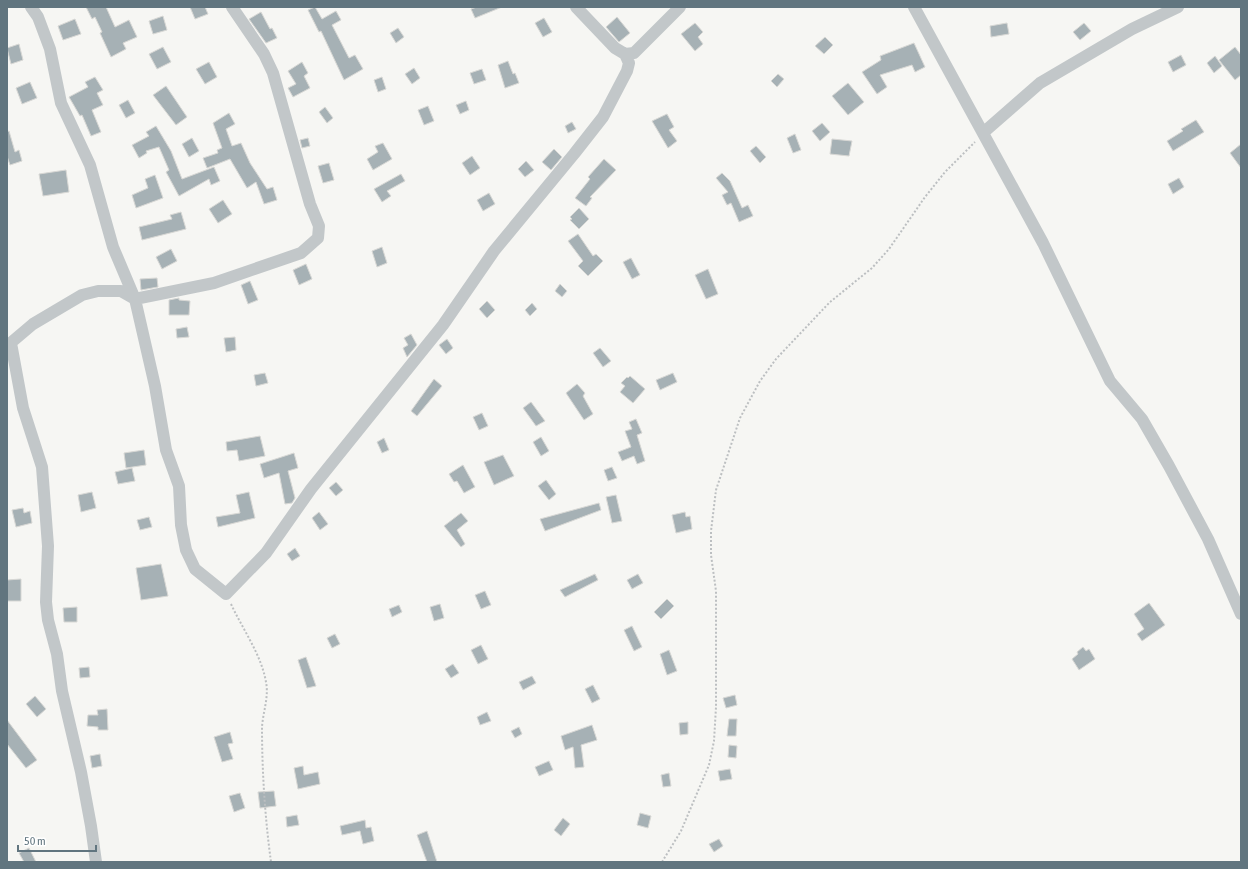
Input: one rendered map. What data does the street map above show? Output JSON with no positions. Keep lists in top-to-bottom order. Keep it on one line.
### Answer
{"scale_bar":"50 m"}
